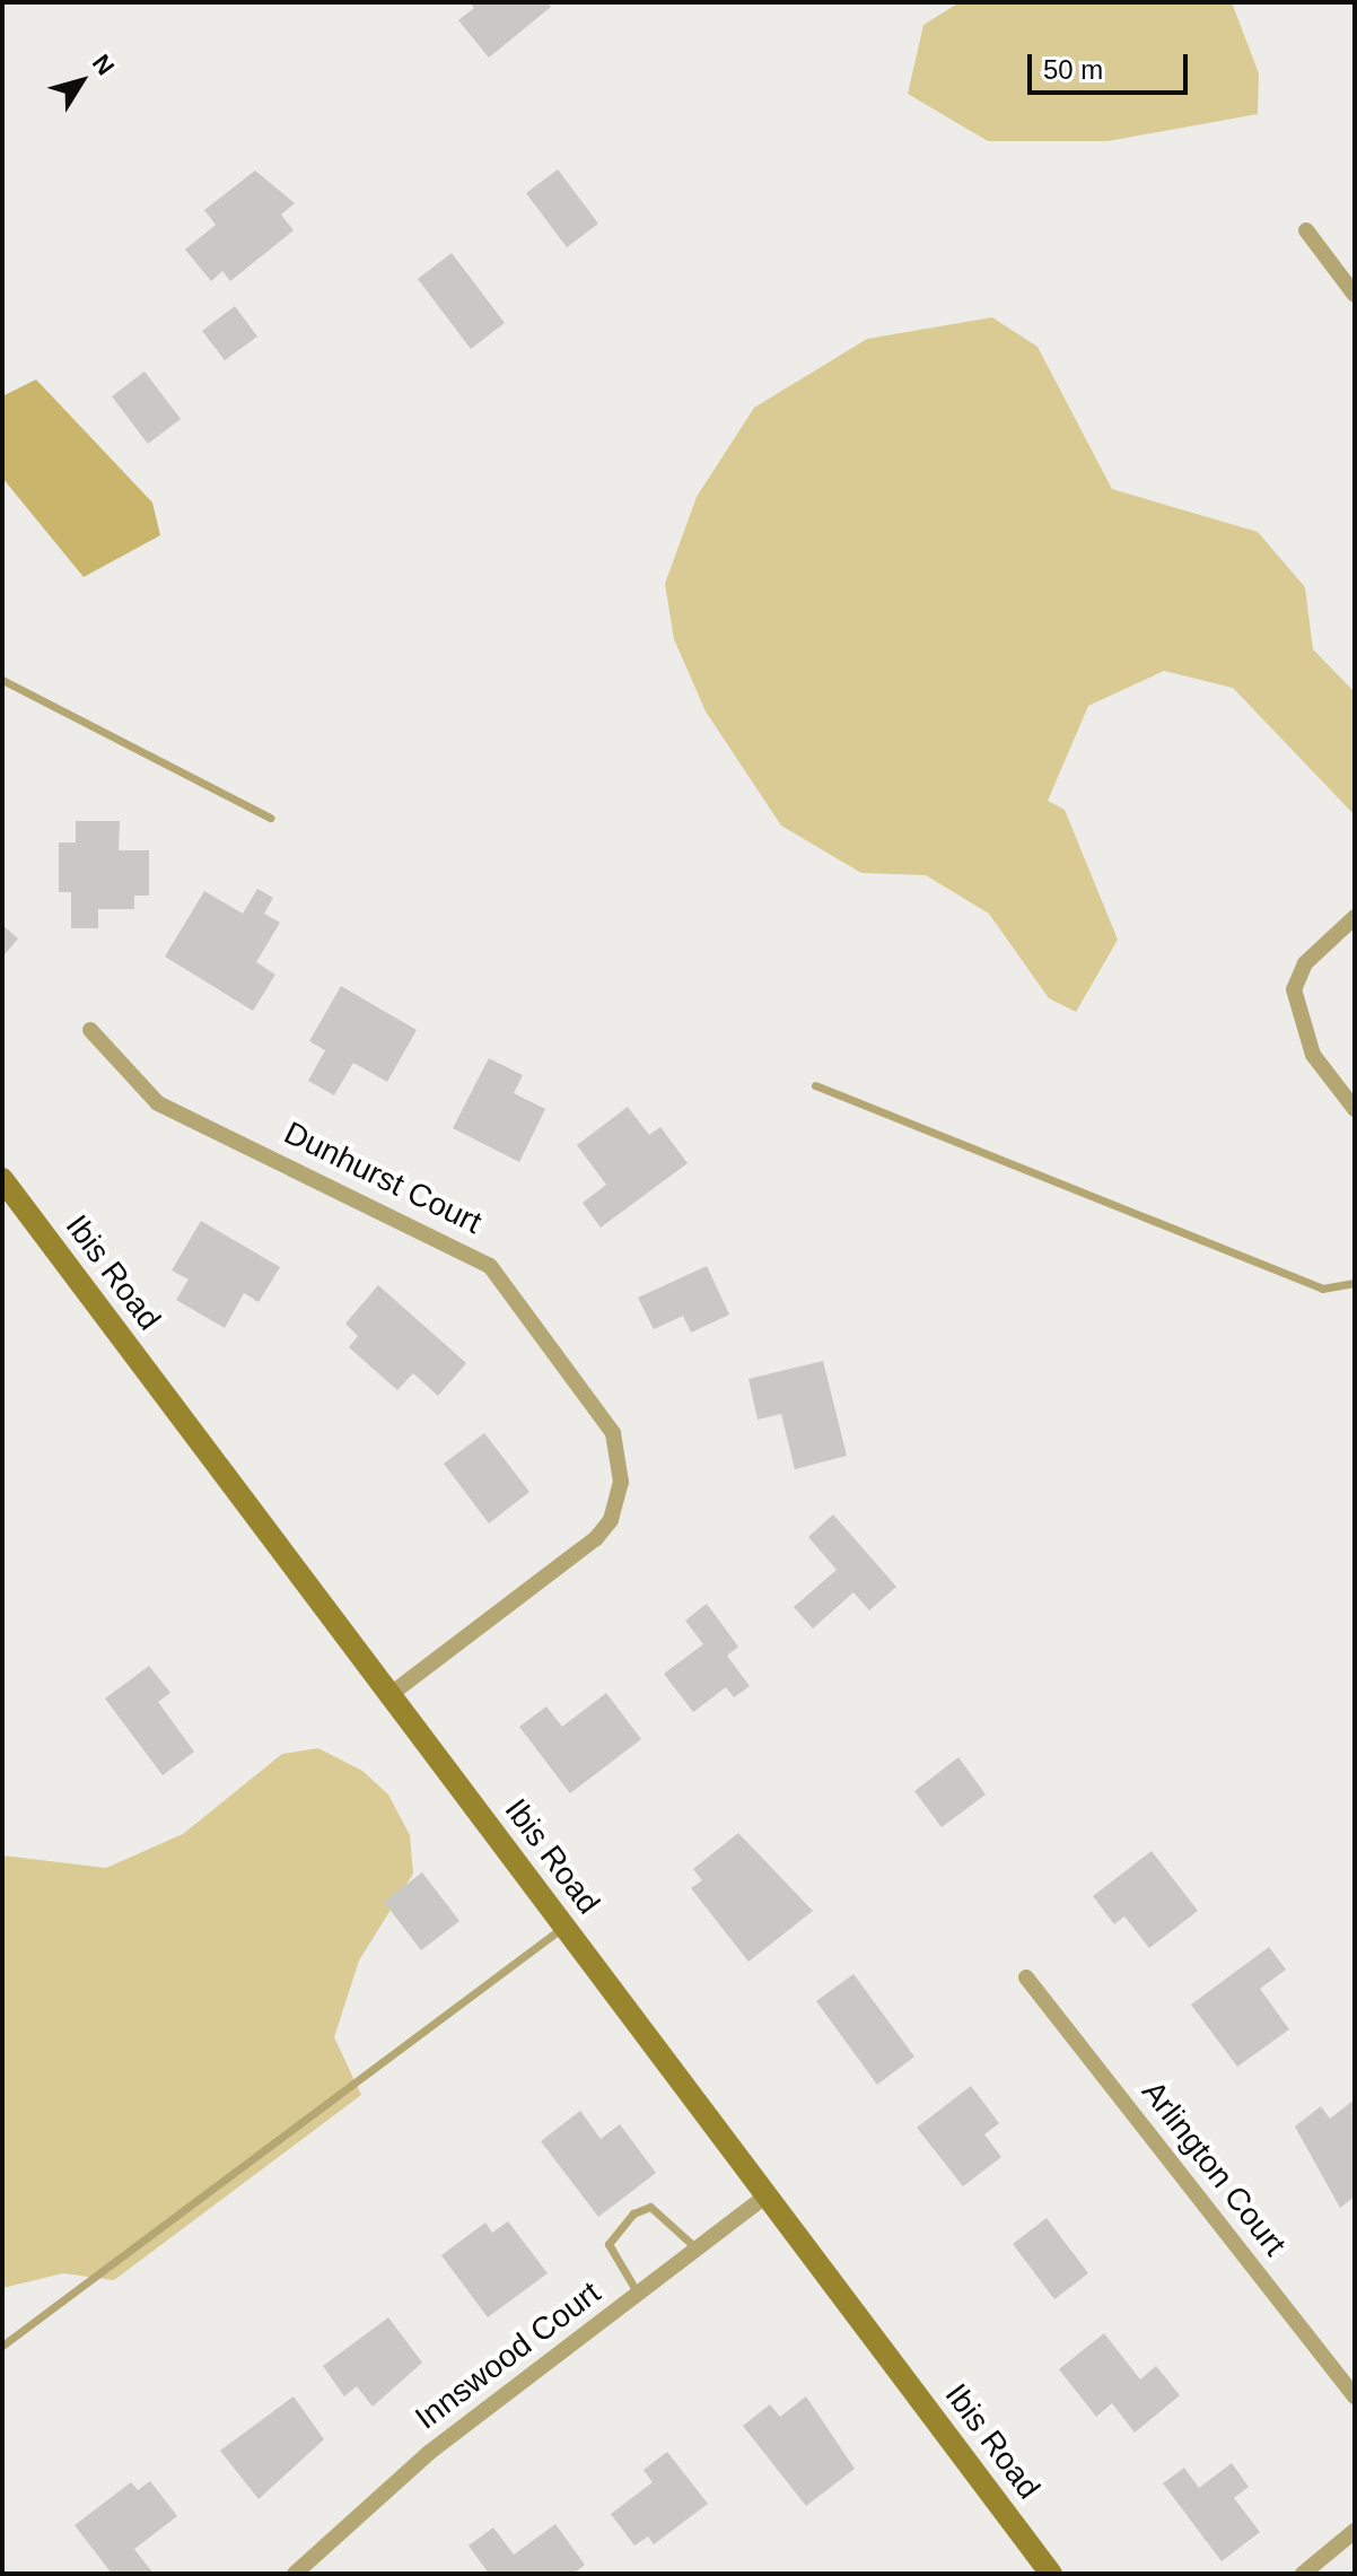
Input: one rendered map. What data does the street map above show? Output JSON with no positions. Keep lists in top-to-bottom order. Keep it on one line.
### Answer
{"streets":{"street":["Dunhurst Court","Ibis Road","Arlington Court","Innswood Court"]},"crossings":[["Dunhurst Court","Ibis Road"],["Ibis Road","Innswood Court"]],"scale_bar":"50 m","north":"top right"}
